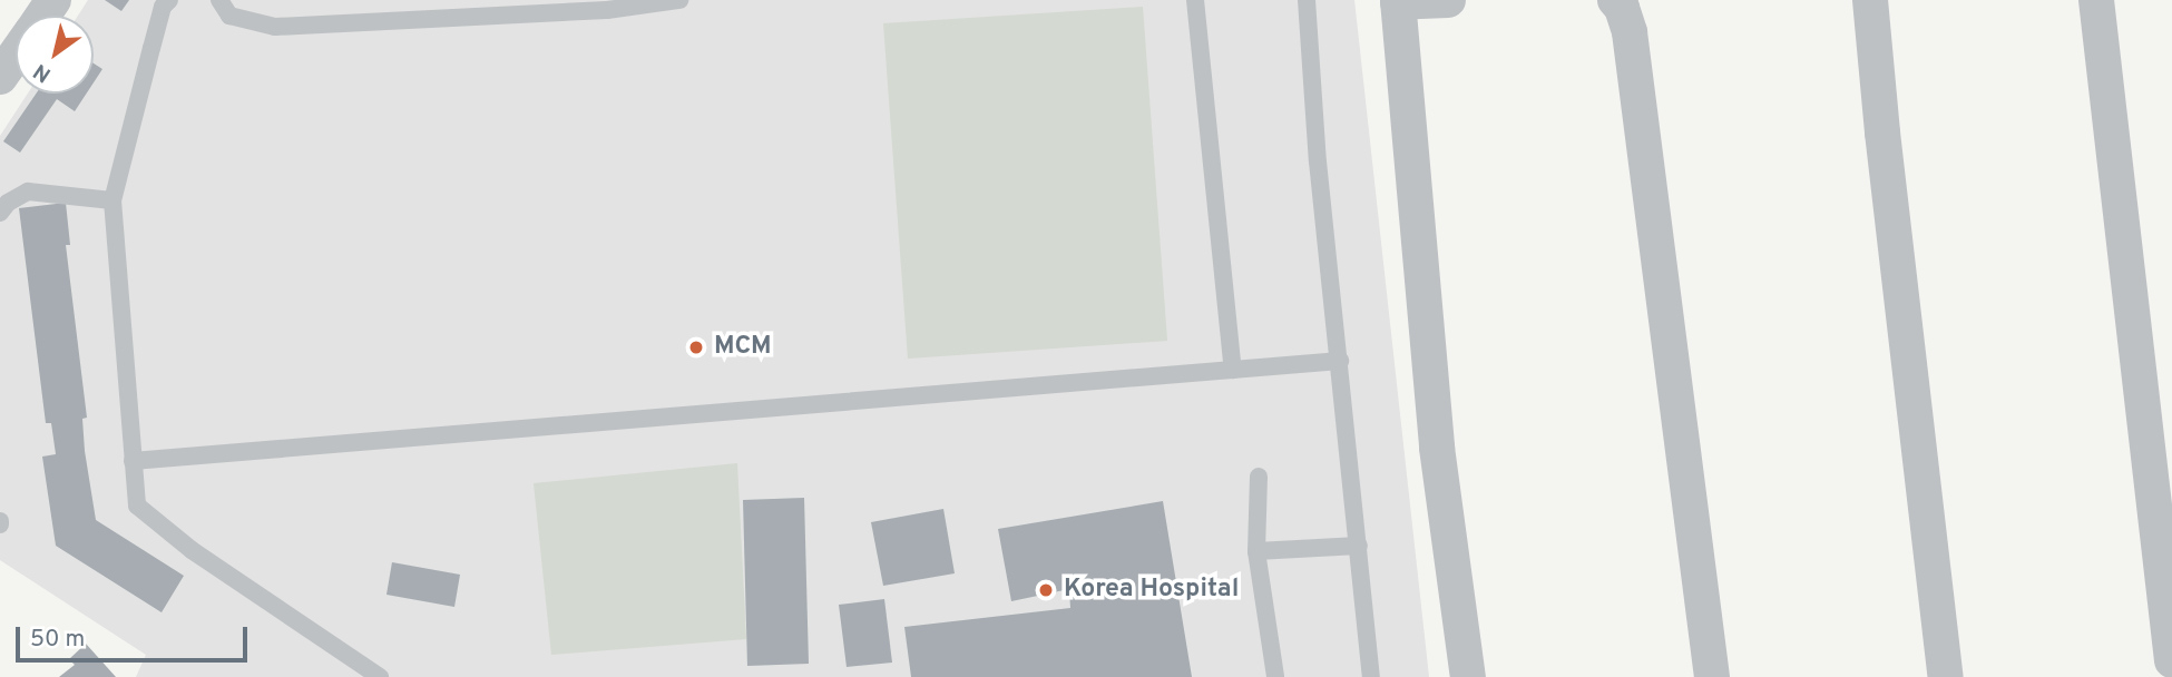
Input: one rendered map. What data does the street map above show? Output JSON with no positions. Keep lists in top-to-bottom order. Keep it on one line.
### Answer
{"places":["MCM","Korea Hospital"],"scale_bar":"50 m","north":"bottom left"}
